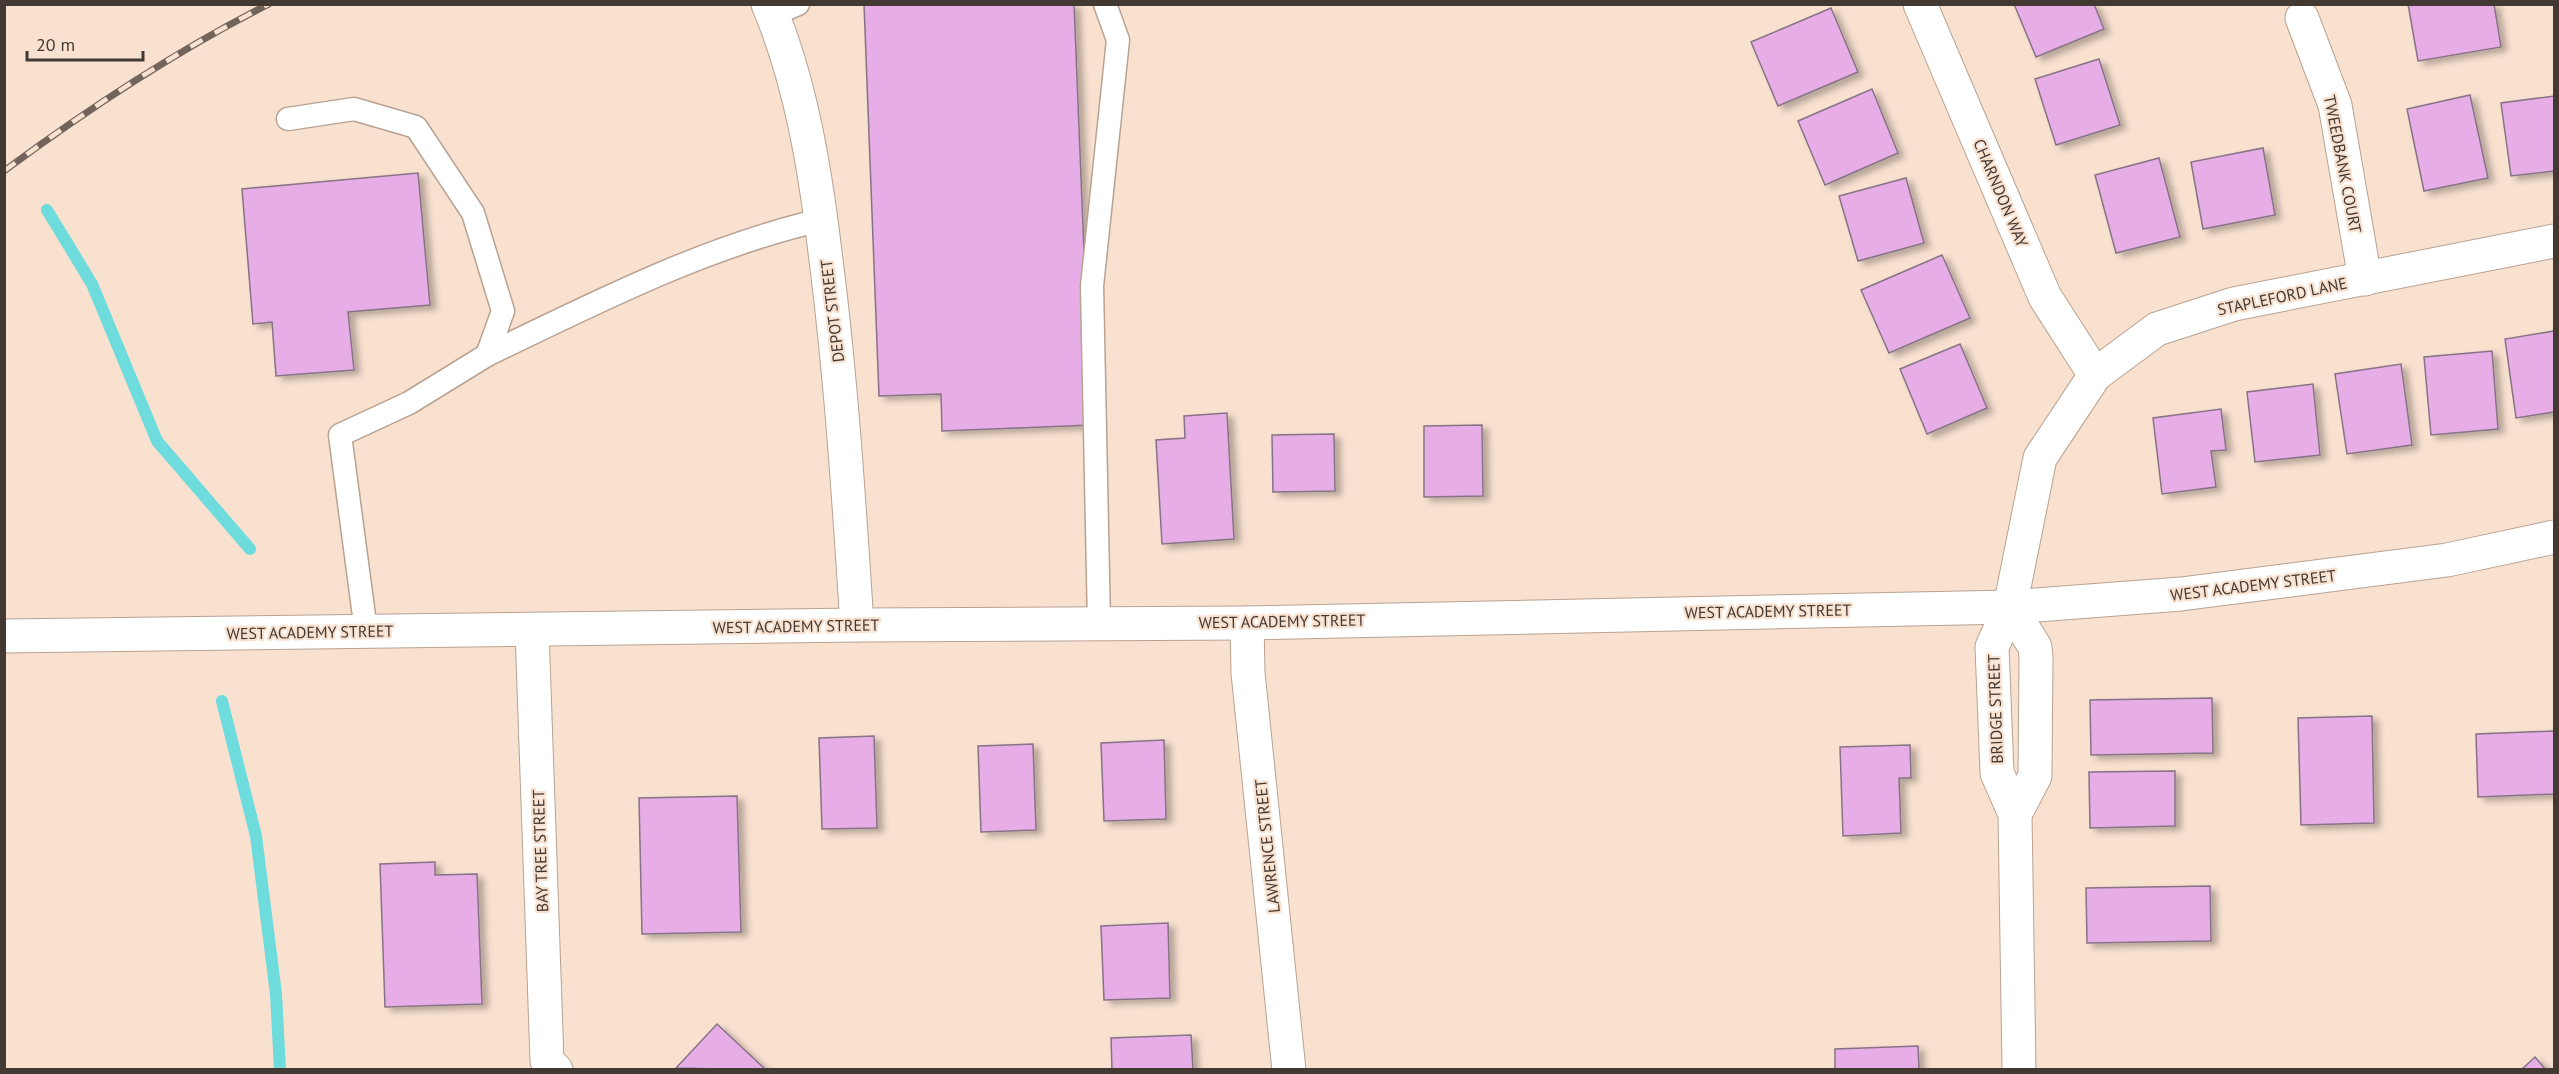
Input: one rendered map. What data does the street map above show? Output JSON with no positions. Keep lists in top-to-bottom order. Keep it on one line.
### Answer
{"streets":{"street":["TWEEDBANK COURT","CHARNDON WAY","STAPLEFORD LANE","DEPOT STREET","WEST ACADEMY STREET","BRIDGE STREET","LAWRENCE STREET","BAY TREE STREET"]},"crossings":[["TWEEDBANK COURT","STAPLEFORD LANE"],["CHARNDON WAY","STAPLEFORD LANE"],["STAPLEFORD LANE","WEST ACADEMY STREET"],["STAPLEFORD LANE","BRIDGE STREET"],["DEPOT STREET","WEST ACADEMY STREET"],["WEST ACADEMY STREET","BRIDGE STREET"],["WEST ACADEMY STREET","LAWRENCE STREET"],["WEST ACADEMY STREET","BAY TREE STREET"]],"scale_bar":"20 m"}
